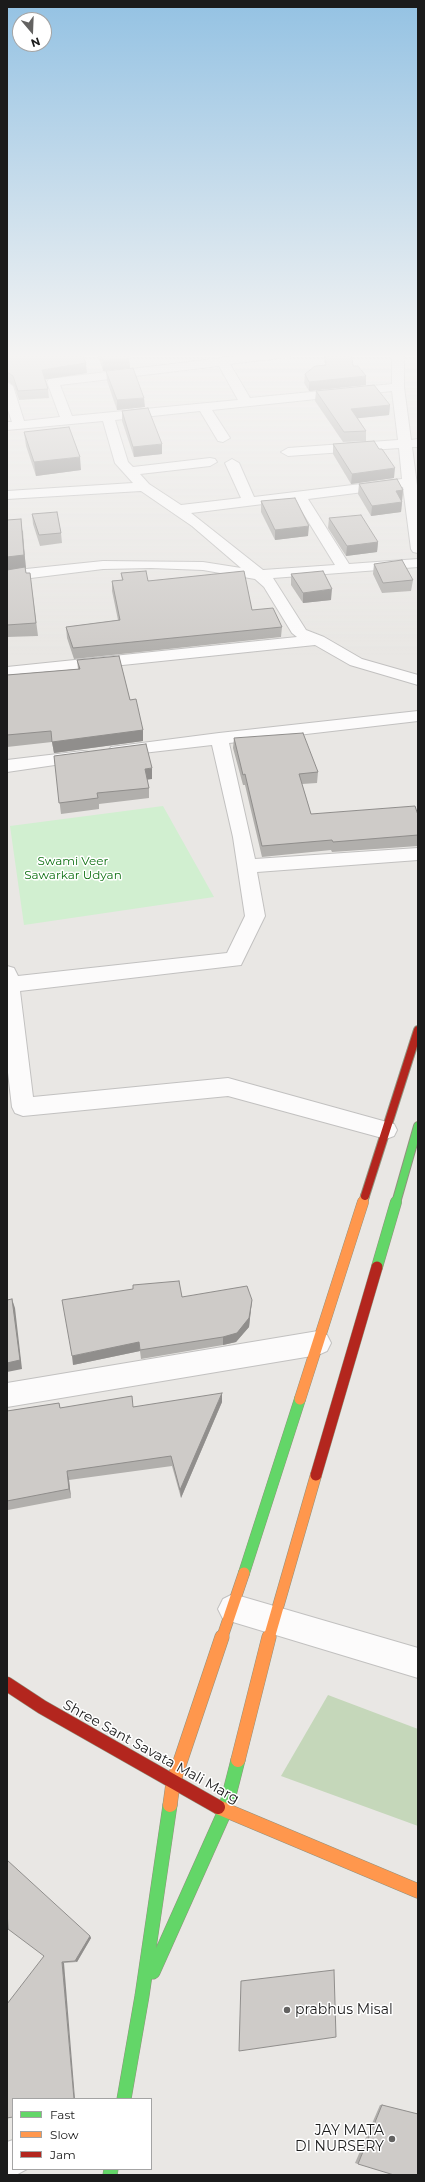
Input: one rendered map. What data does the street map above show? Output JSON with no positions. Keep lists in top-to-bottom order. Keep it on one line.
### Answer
{"streets":{"main road":["Shree Sant Savata Mali Marg"]},"parks":["Swami Veer Sawarkar Udyan"],"places":["prabhus Misal","JAY MATA DI NURSERY"],"legend":["Fast","Slow","Jam"],"north":"bottom"}
